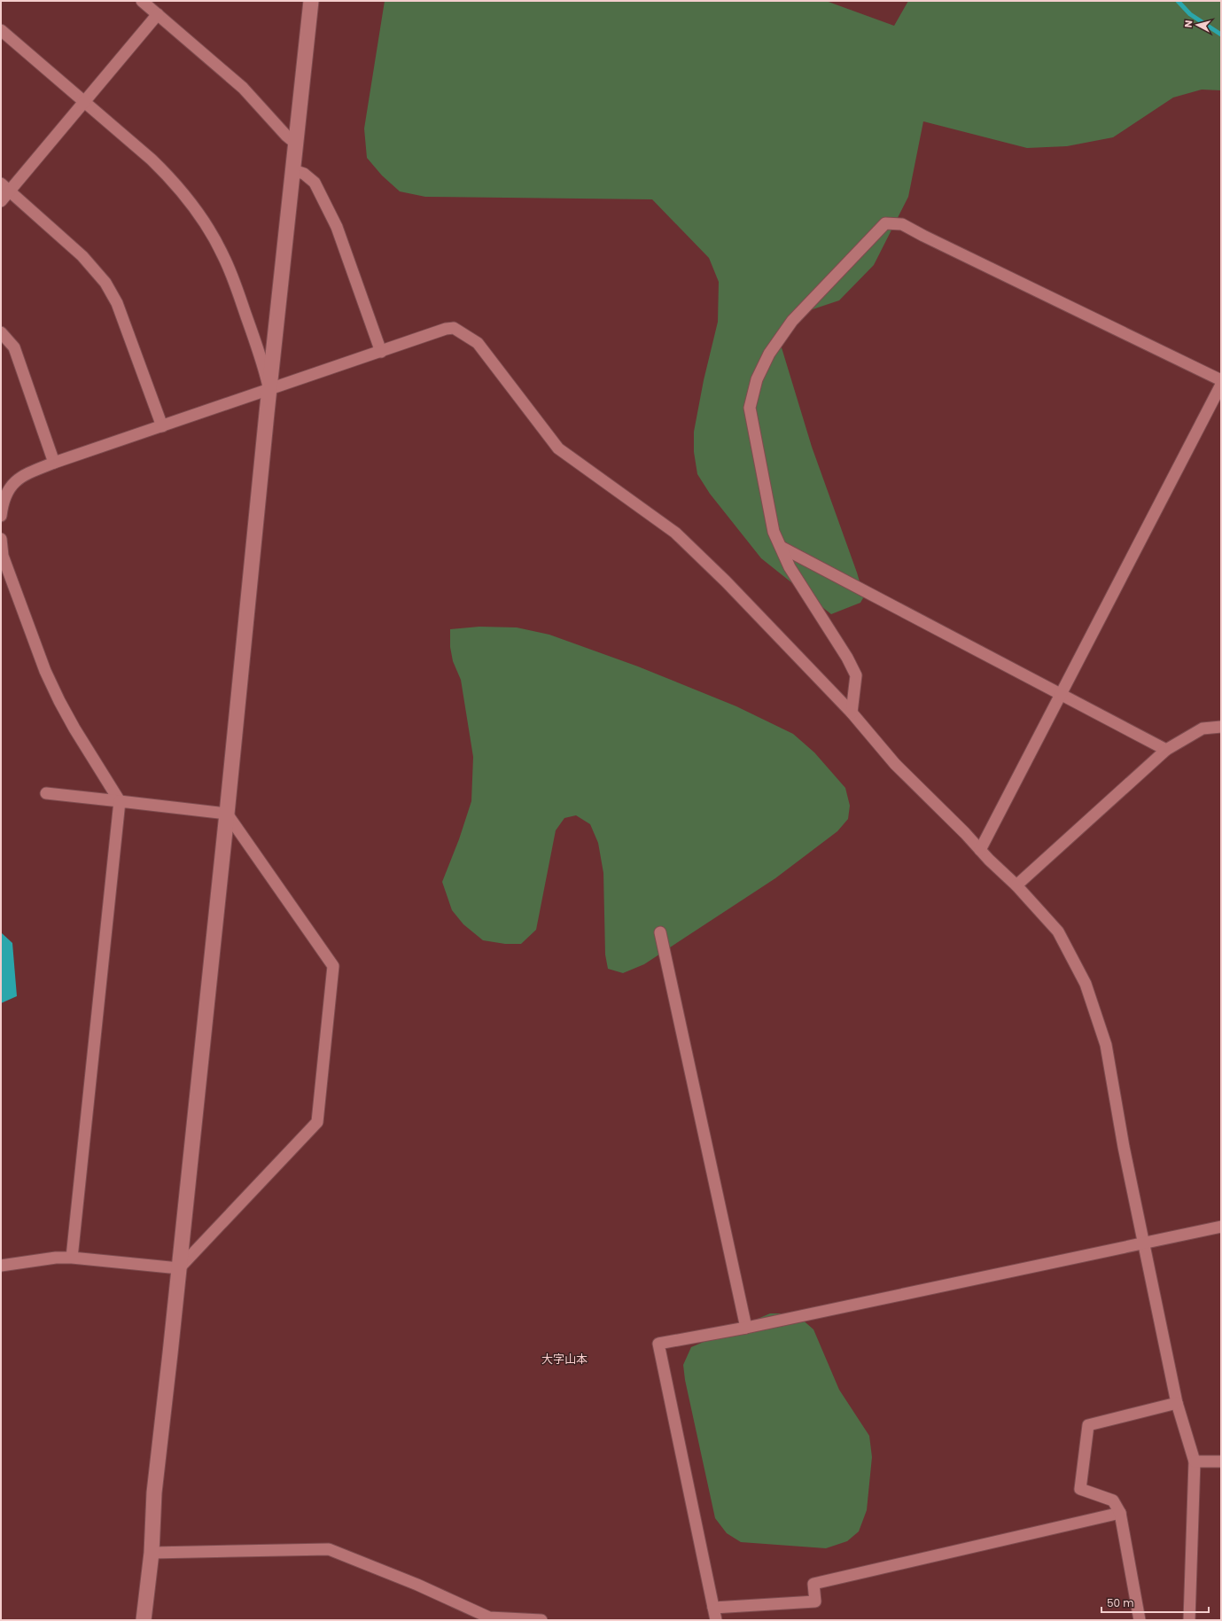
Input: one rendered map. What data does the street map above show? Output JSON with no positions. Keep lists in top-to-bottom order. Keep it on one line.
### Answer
{"districts":["大字山本"],"scale_bar":"50 m","north":"left"}
